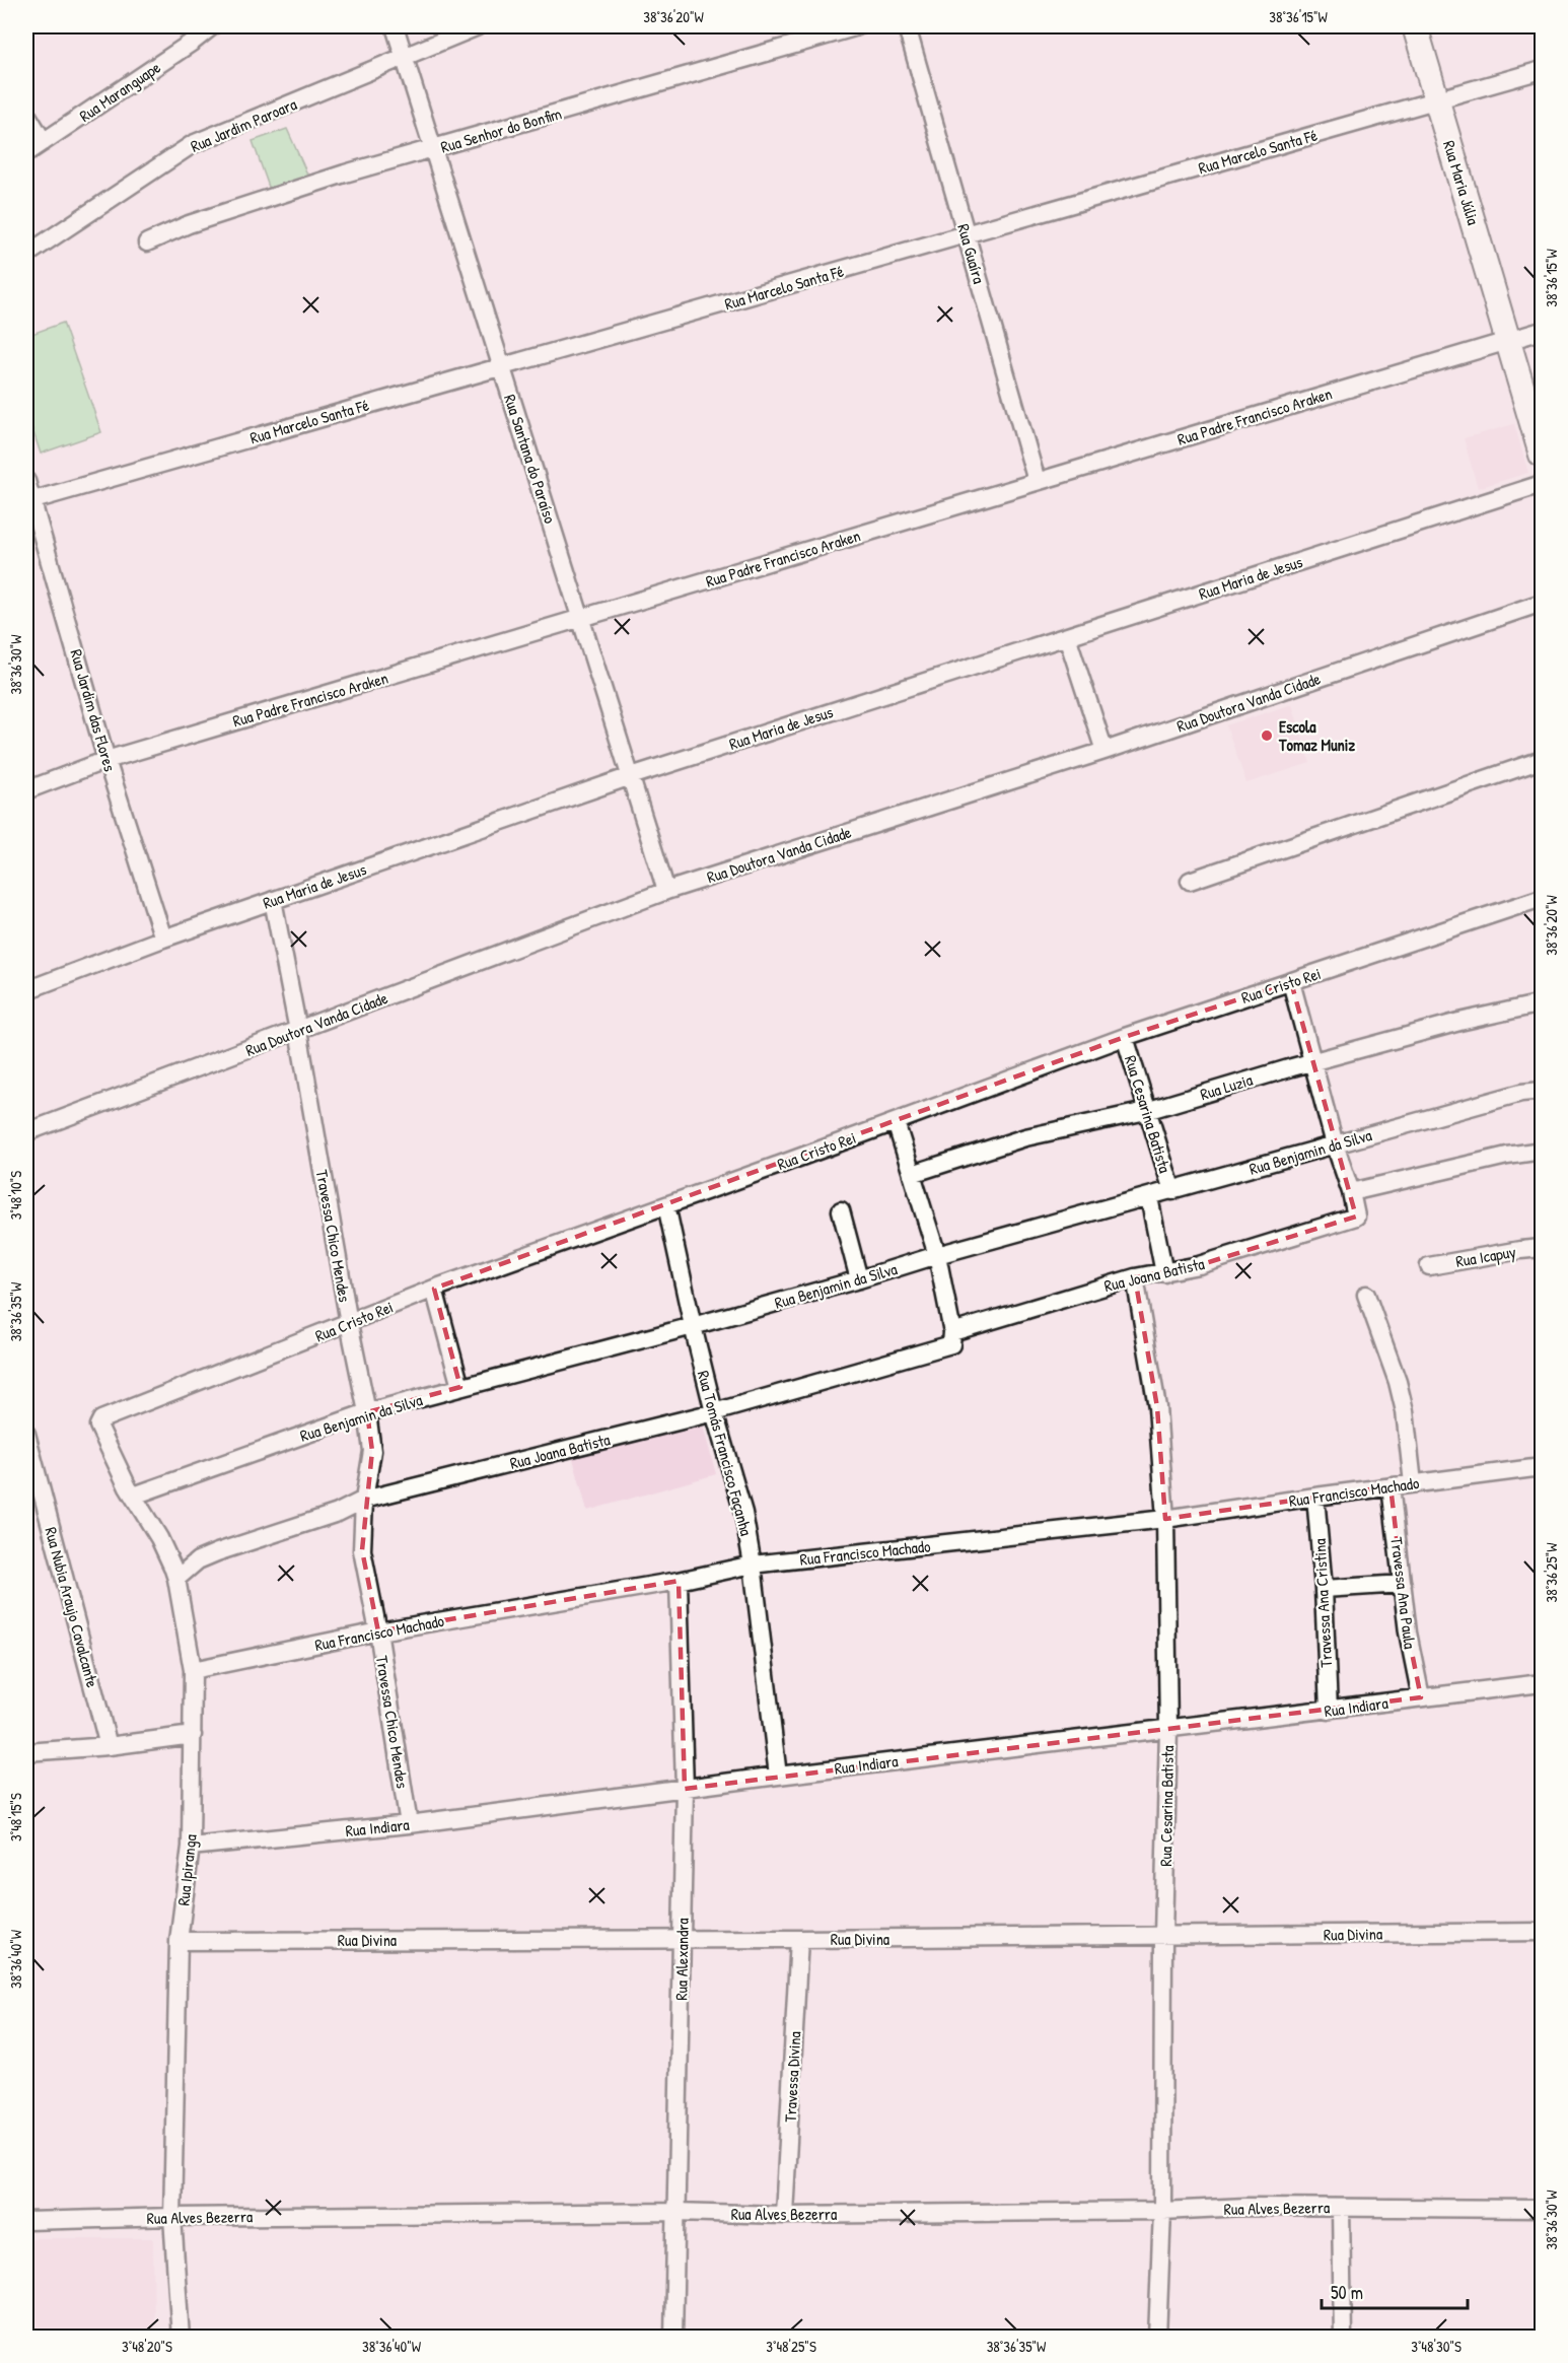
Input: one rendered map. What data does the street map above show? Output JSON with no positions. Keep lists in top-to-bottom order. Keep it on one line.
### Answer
{"streets":{"street":["Rua Maranguape","Rua Jardim Paroara","Rua Senhor do Bonfim","Rua Marcelo Santa Fé","Rua Maria Júlia","Rua Guaíra","Rua Padre Francisco Araken","Rua Santana do Paraíso","Rua Maria de Jesus","Rua Doutora Vanda Cidade","Rua Jardim das Flores","Rua Cristo Rei","Rua Luzia","Rua Cesarina Batista","Rua Benjamin da Silva","Travessa Chico Mendes","Rua Icapuy","Rua Joana Batista","Rua Tomás Francisco Façanha","Rua Francisco Machado","Travessa Ana Paula","Travessa Ana Cristina","Rua Nubia Araujo Cavalcante","Rua Indiara","Rua Ipiranga","Rua Divina","Rua Alexandra","Travessa Divina","Rua Alves Bezerra"]},"crossings":[["Rua Jardim Paroara","Rua Santana do Paraíso"],["Rua Senhor do Bonfim","Rua Santana do Paraíso"],["Rua Marcelo Santa Fé","Rua Maria Júlia"],["Rua Marcelo Santa Fé","Rua Guaíra"],["Rua Marcelo Santa Fé","Rua Santana do Paraíso"],["Rua Marcelo Santa Fé","Rua Jardim das Flores"],["Rua Maria Júlia","Rua Padre Francisco Araken"],["Rua Guaíra","Rua Padre Francisco Araken"],["Rua Padre Francisco Araken","Rua Santana do Paraíso"],["Rua Padre Francisco Araken","Rua Jardim das Flores"],["Rua Santana do Paraíso","Rua Maria de Jesus"],["Rua Santana do Paraíso","Rua Doutora Vanda Cidade"],["Rua Maria de Jesus","Rua Jardim das Flores"],["Rua Maria de Jesus","Travessa Chico Mendes"],["Rua Doutora Vanda Cidade","Travessa Chico Mendes"],["Rua Cristo Rei","Rua Cesarina Batista"],["Rua Cristo Rei","Travessa Chico Mendes"],["Rua Cristo Rei","Rua Tomás Francisco Façanha"],["Rua Cristo Rei","Rua Ipiranga"],["Rua Luzia","Rua Cesarina Batista"],["Rua Cesarina Batista","Rua Benjamin da Silva"],["Rua Cesarina Batista","Rua Joana Batista"],["Rua Cesarina Batista","Rua Francisco Machado"],["Rua Cesarina Batista","Rua Indiara"],["Rua Cesarina Batista","Rua Divina"],["Rua Cesarina Batista","Rua Alves Bezerra"],["Rua Benjamin da Silva","Travessa Chico Mendes"],["Rua Benjamin da Silva","Rua Tomás Francisco Façanha"],["Rua Benjamin da Silva","Rua Ipiranga"],["Travessa Chico Mendes","Rua Joana Batista"],["Travessa Chico Mendes","Rua Francisco Machado"],["Travessa Chico Mendes","Rua Indiara"],["Rua Joana Batista","Rua Tomás Francisco Façanha"],["Rua Joana Batista","Rua Ipiranga"],["Rua Tomás Francisco Façanha","Rua Francisco Machado"],["Rua Tomás Francisco Façanha","Rua Indiara"],["Rua Francisco Machado","Travessa Ana Paula"],["Rua Francisco Machado","Travessa Ana Cristina"],["Rua Francisco Machado","Rua Ipiranga"],["Rua Francisco Machado","Rua Alexandra"],["Travessa Ana Paula","Rua Indiara"],["Travessa Ana Cristina","Rua Indiara"],["Rua Indiara","Rua Ipiranga"],["Rua Indiara","Rua Alexandra"],["Rua Ipiranga","Rua Divina"],["Rua Ipiranga","Rua Alves Bezerra"],["Rua Divina","Rua Alexandra"],["Rua Divina","Travessa Divina"],["Rua Alexandra","Rua Alves Bezerra"],["Travessa Divina","Rua Alves Bezerra"]],"places":["Escola Tomaz Muniz"],"scale_bar":"50 m","coordinates":["38°36'20\"W","38°36'15\"W","38°36'30\"W","3°48'10\"S","38°36'35\"W","38°36'25\"W","3°48'15\"S","38°36'40\"W","3°48'20\"S","3°48'25\"S","3°48'30\"S"]}
